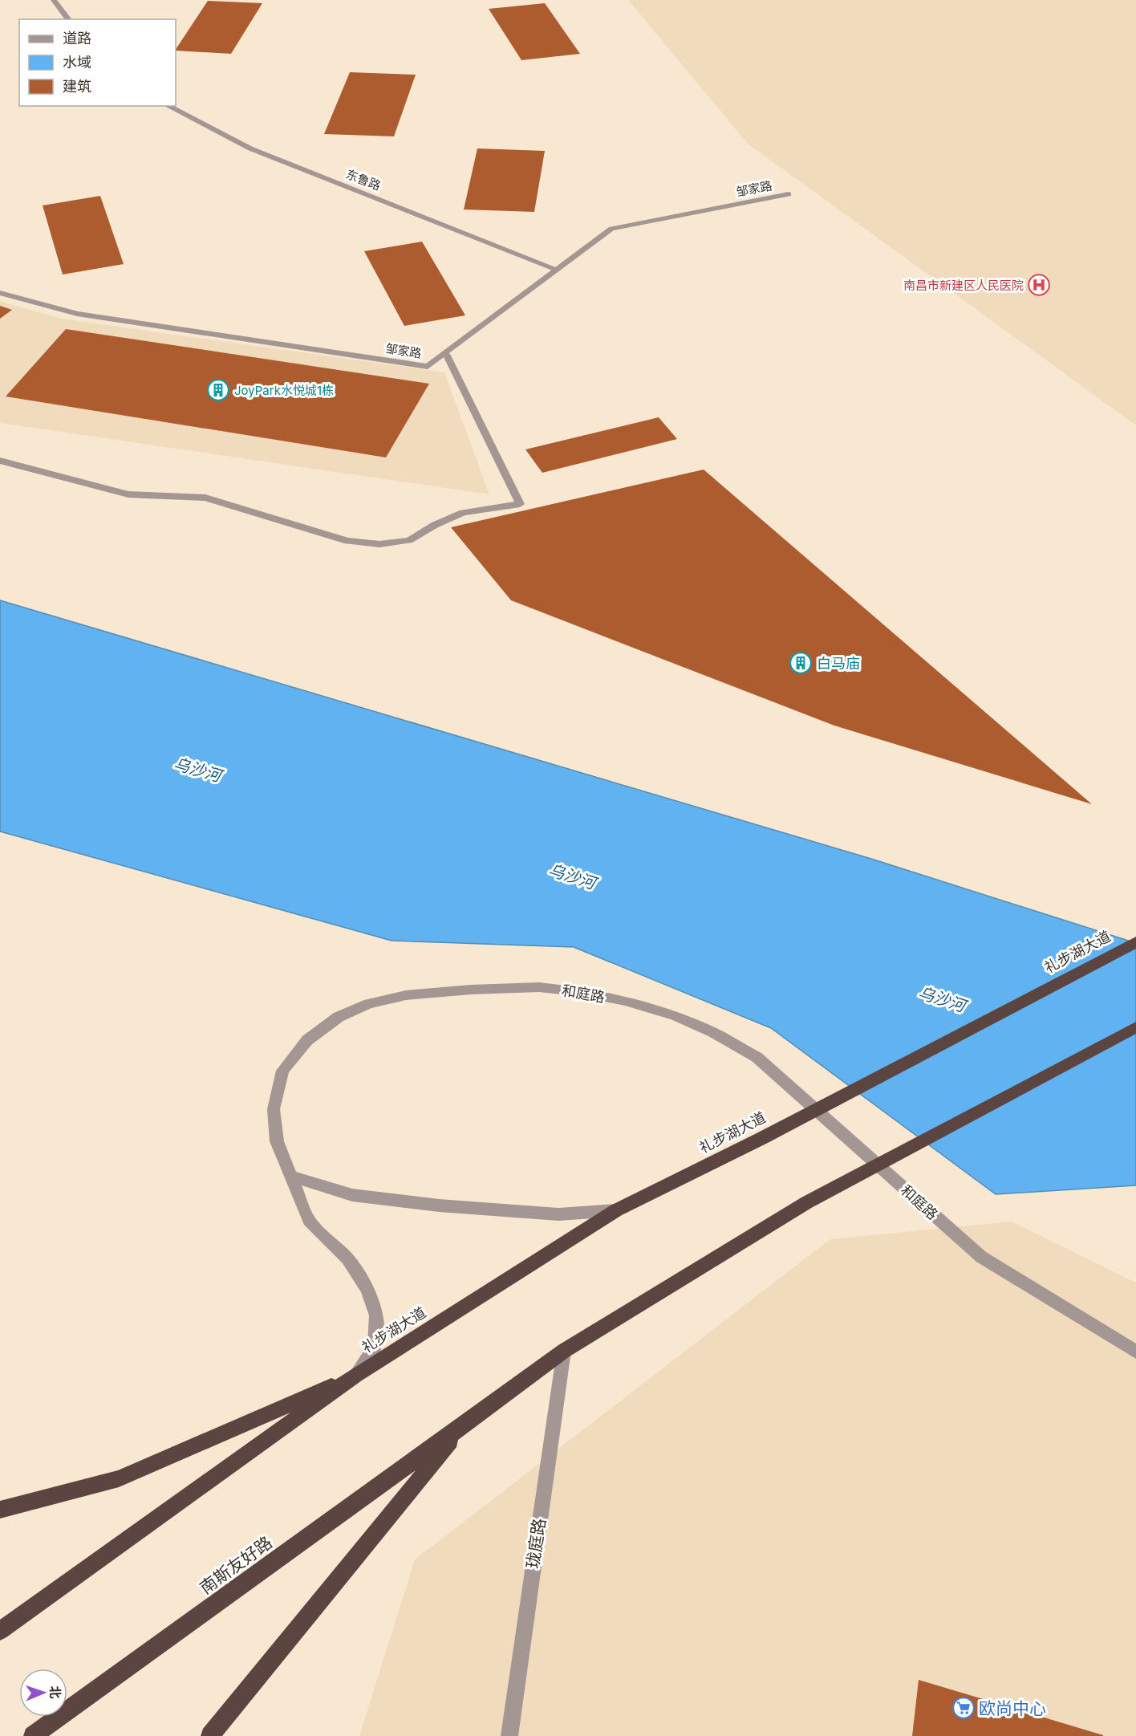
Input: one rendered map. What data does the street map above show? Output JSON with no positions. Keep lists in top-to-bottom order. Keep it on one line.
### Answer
{"streets":{"highway":["礼步湖大道","南斯友好路"],"street":["东鲁路","邹家路","和庭路","珑庭路"]},"crossings":[["东鲁路","邹家路"],["礼步湖大道","和庭路"]],"water":["乌沙河"],"places":{"hospital":["南昌市新建区人民医院"],"building":["JoyPark水悦城1栋","白马庙"],"supermarket":["欧尚中心"]},"legend":["道路","水域","建筑"],"north":"right"}
